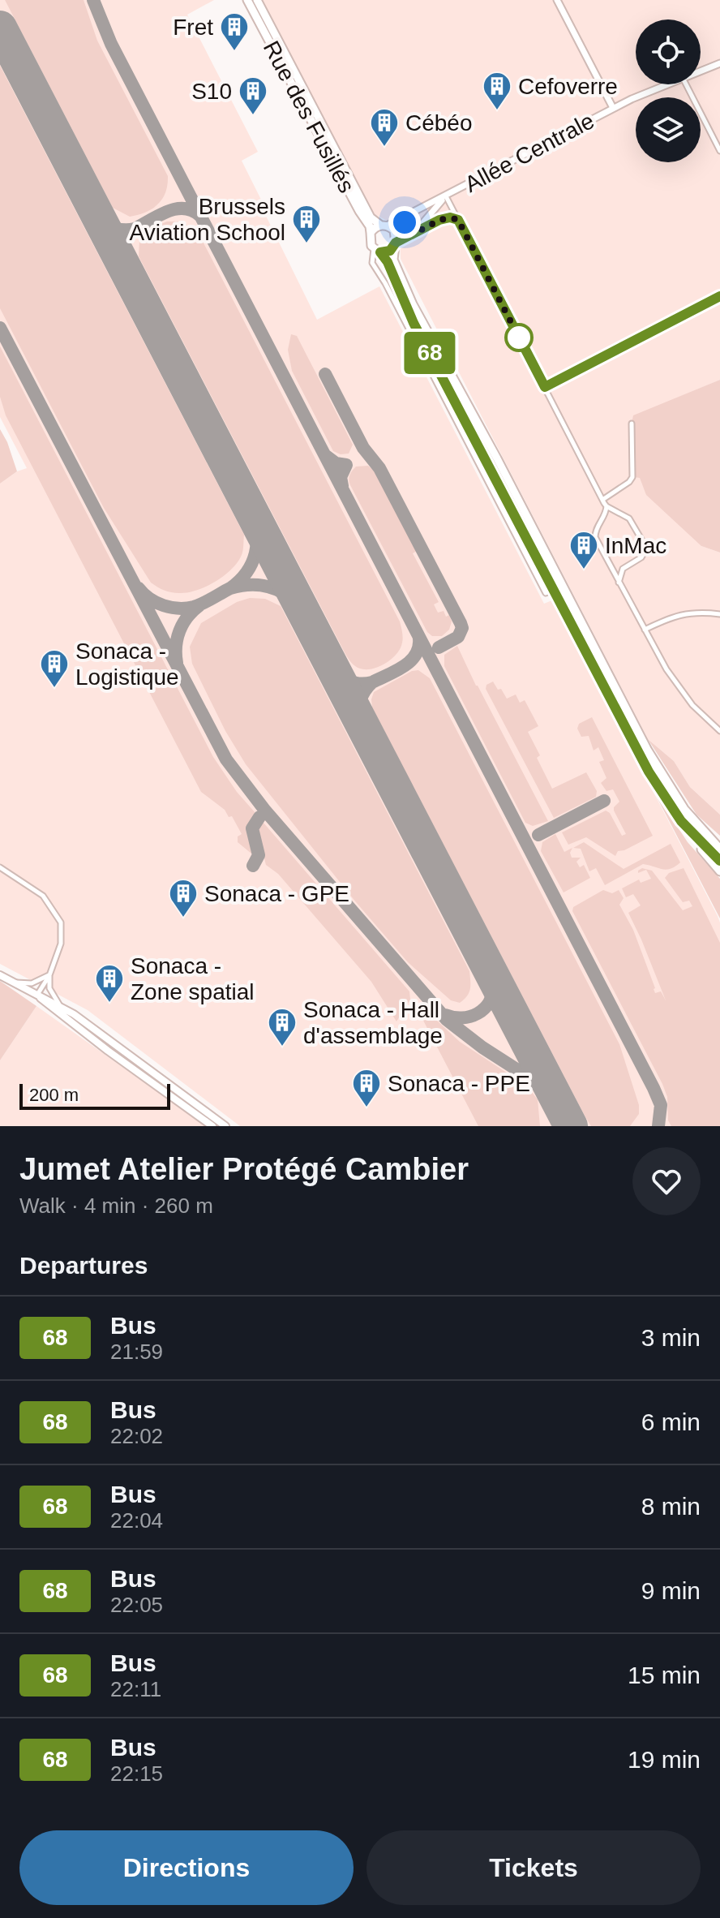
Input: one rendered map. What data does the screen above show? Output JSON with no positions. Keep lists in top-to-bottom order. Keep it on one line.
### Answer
{"streets":{"highway":["Rue des Fusillés"],"street":["Allée Centrale"]},"crossings":[["Rue des Fusillés","Allée Centrale"]],"places":{"building":["Fret","Cefoverre","S10","Cébéo","Brussels Aviation School","InMac","Sonaca - Logistique","Sonaca - GPE","Sonaca - Zone spatial","Sonaca - Hall d'assemblage","Sonaca - PPE"]},"lines":["bus line 68"],"scale_bar":"200 m","page":{"on_map":"68","scale":"200 m","heading":[["Jumet Atelier Protégé Cambier","Walk · 4 min · 260 m"],"Departures"],"list":[{"mark":"68","name":"Bus","note":"21:59","value":"3 min"},{"mark":"68","name":"Bus","note":"22:02","value":"6 min"},{"mark":"68","name":"Bus","note":"22:04","value":"8 min"},{"mark":"68","name":"Bus","note":"22:05","value":"9 min"},{"mark":"68","name":"Bus","note":"22:11","value":"15 min"},{"mark":"68","name":"Bus","note":"22:15","value":"19 min"}],"buttons":["Directions","Tickets"]}}
